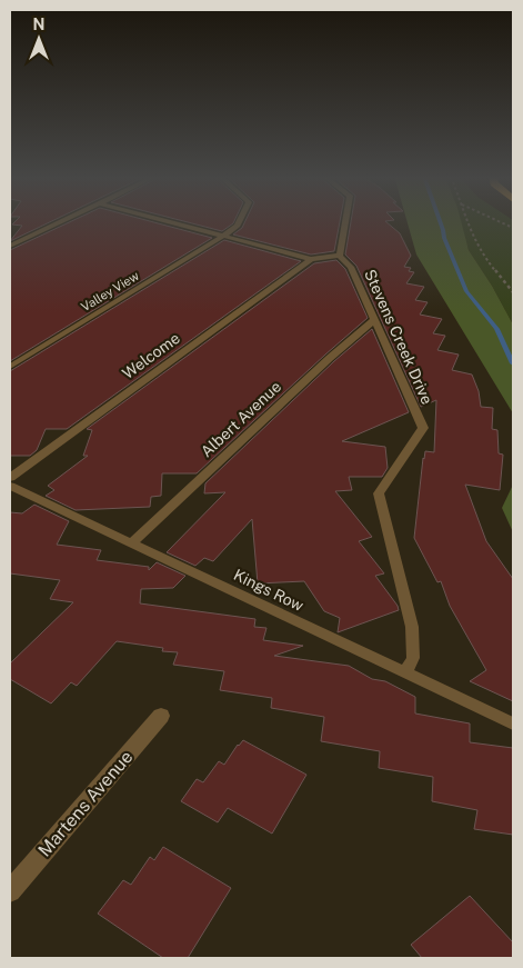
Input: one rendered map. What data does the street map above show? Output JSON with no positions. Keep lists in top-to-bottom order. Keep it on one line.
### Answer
{"streets":{"street":["Martens Avenue"],"lane":["Valley View","Stevens Creek Drive","Welcome","Albert Avenue","Kings Row"]},"crossings":[["Stevens Creek Drive","Albert Avenue"],["Stevens Creek Drive","Kings Row"],["Albert Avenue","Kings Row"]],"north":"top"}
